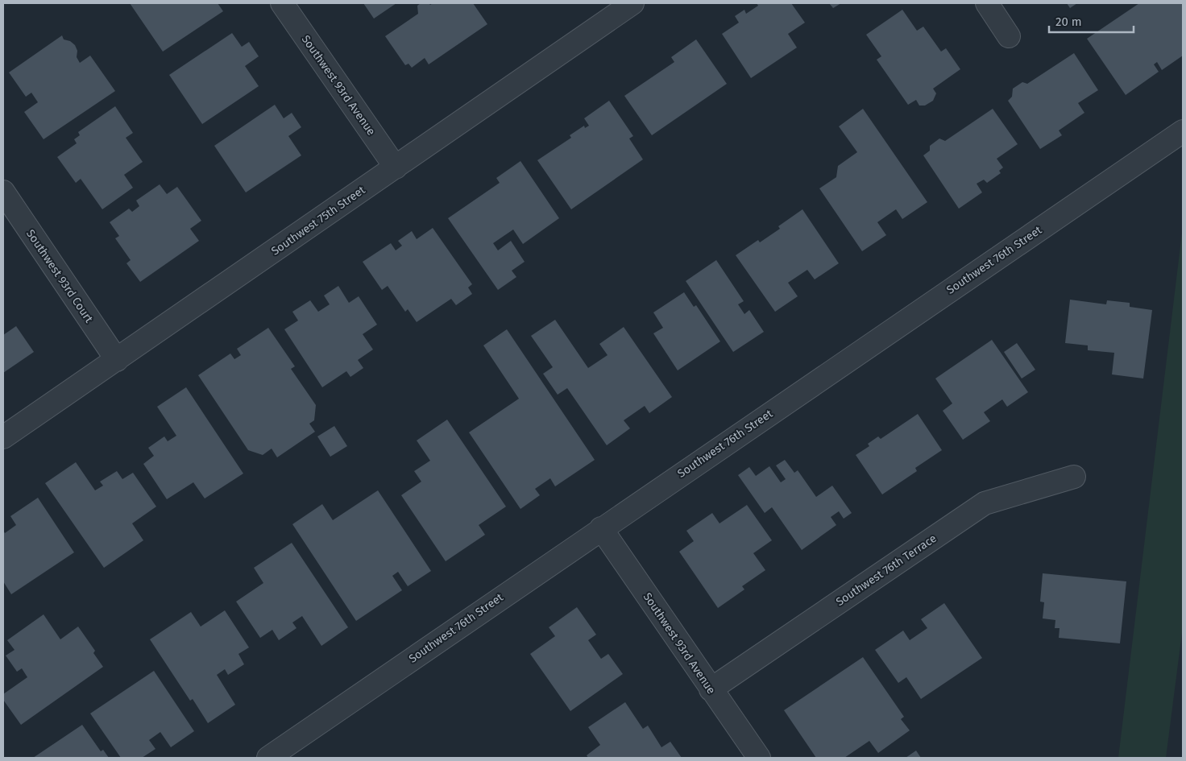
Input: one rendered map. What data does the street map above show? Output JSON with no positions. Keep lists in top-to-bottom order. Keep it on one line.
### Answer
{"streets":{"street":["Southwest 93rd Avenue","Southwest 75th Street","Southwest 76th Street","Southwest 93rd Court","Southwest 76th Terrace"]},"crossings":[["Southwest 93rd Avenue","Southwest 75th Street"],["Southwest 93rd Avenue","Southwest 76th Street"],["Southwest 93rd Avenue","Southwest 76th Terrace"],["Southwest 75th Street","Southwest 93rd Court"]],"scale_bar":"20 m"}
